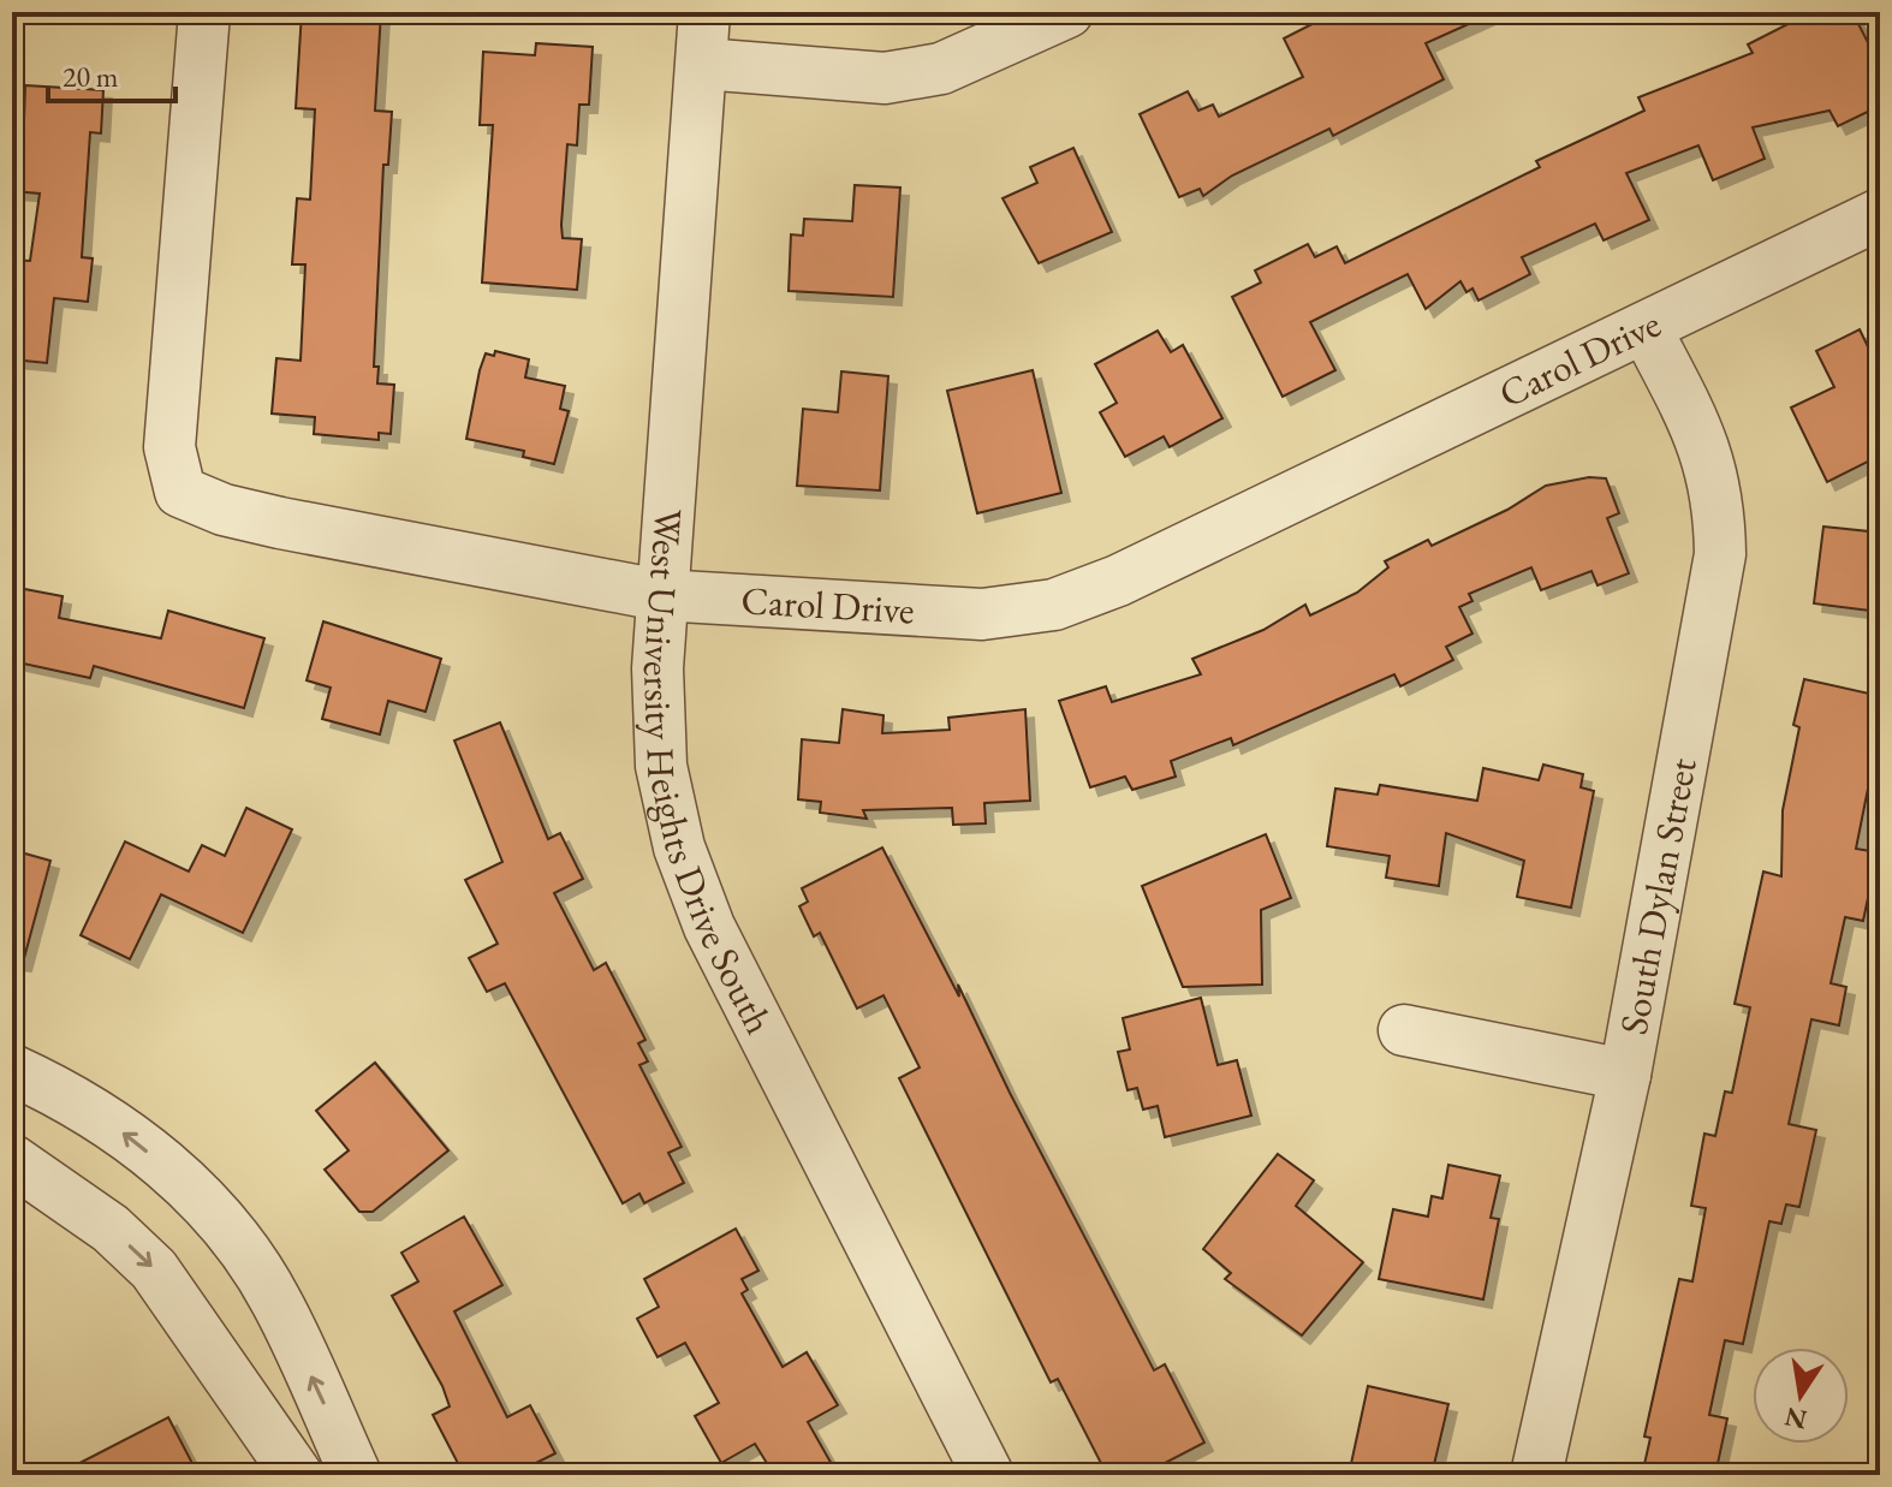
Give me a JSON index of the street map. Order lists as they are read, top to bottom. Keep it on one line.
{"streets":{"street":["Carol Drive","West University Heights Drive South","South Dylan Street"]},"crossings":[["Carol Drive","West University Heights Drive South"],["Carol Drive","South Dylan Street"]],"scale_bar":"20 m","north":"bottom"}
